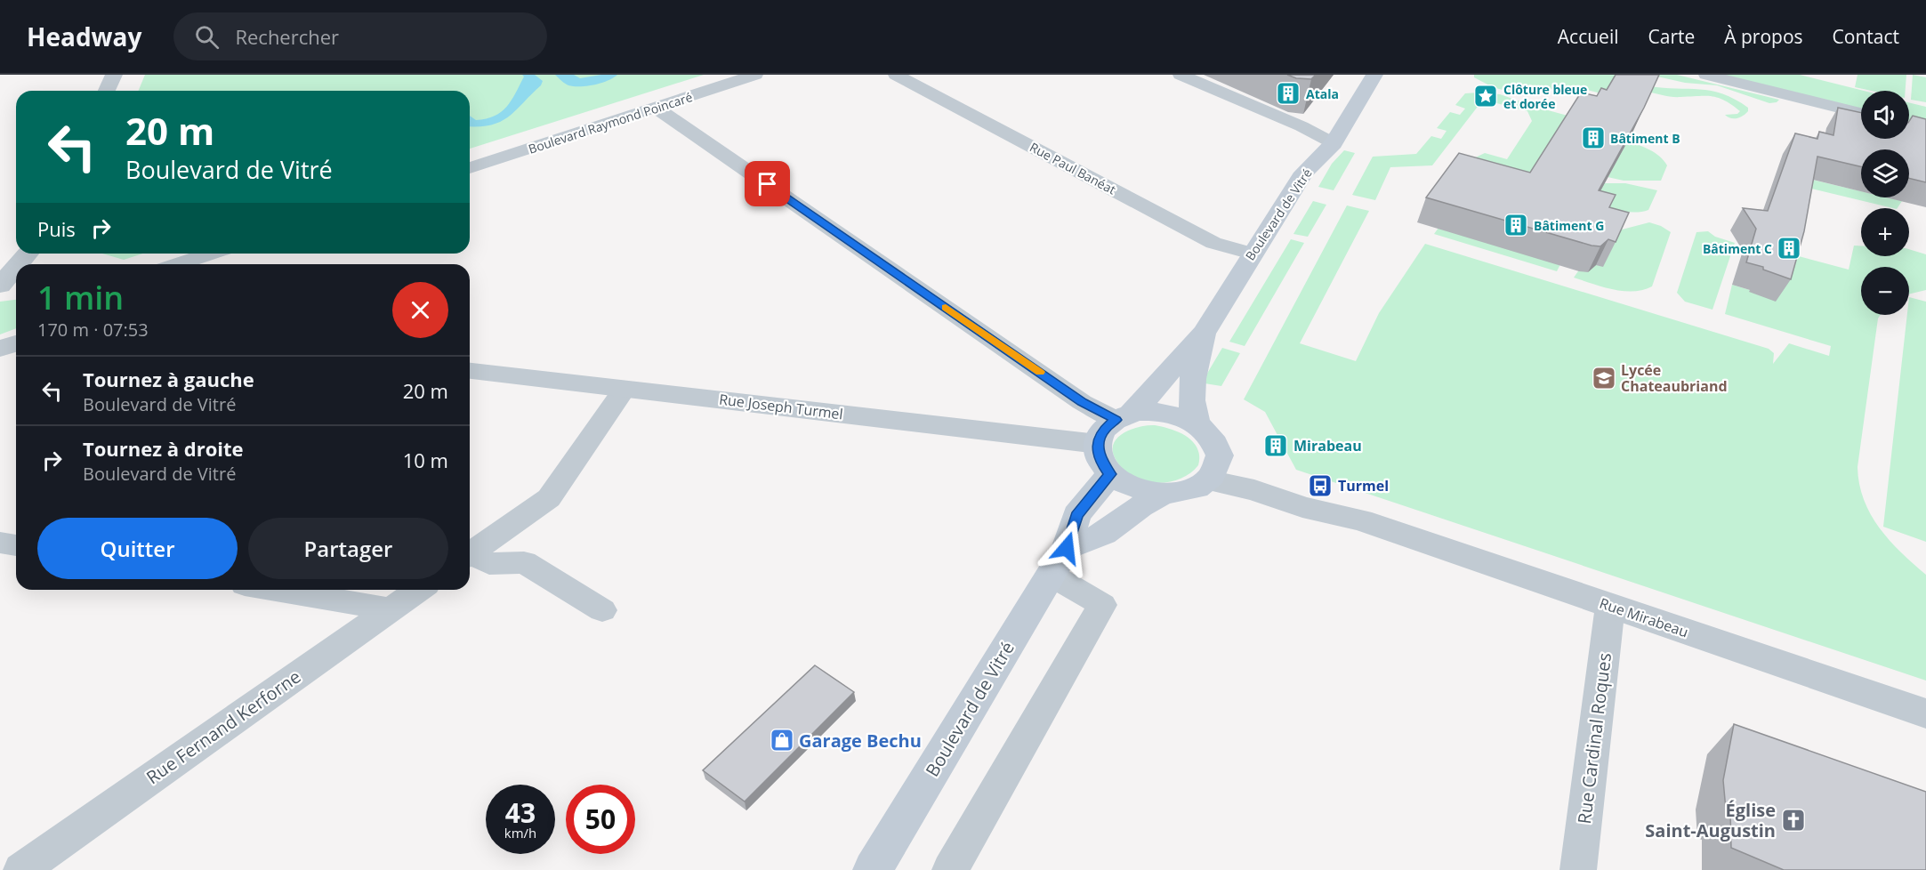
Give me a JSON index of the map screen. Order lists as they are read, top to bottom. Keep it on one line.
{"streets":{"main road":["Boulevard de Vitré"],"street":["Boulevard Raymond Poincaré","Rue Paul Banéat","Rue Joseph Turmel","Rue Mirabeau","Rue Fernand Kerforne","Rue Cardinal Roques"]},"crossings":[["Rue Paul Banéat","Boulevard de Vitré"],["Boulevard de Vitré","Rue Joseph Turmel"],["Boulevard de Vitré","Rue Mirabeau"],["Rue Joseph Turmel","Rue Mirabeau"],["Rue Mirabeau","Rue Cardinal Roques"]],"places":{"building":["Atala","Bâtiment B","Bâtiment G","Bâtiment C","Mirabeau"],"place":["Clôture bleue et dorée"],"school or university":["Lycée Chateaubriand"],"bus stop":["Turmel"],"shop":["Garage Bechu"],"church":["Église Saint-Augustin"]},"page":{"header":"Headway","search":"Rechercher","nav":["Accueil","Carte","À propos","Contact"],"map_buttons":["+","−"],"turn":["20 m","Boulevard de Vitré"],"then":"Puis","heading":["1 min","170 m · 07:53"],"list":[{"name":"Tournez à gauche","note":"Boulevard de Vitré","value":"20 m"},{"name":"Tournez à droite","note":"Boulevard de Vitré","value":"10 m"}],"buttons":["Quitter","Partager"],"speed":"43 km/h","limit":"50"}}
